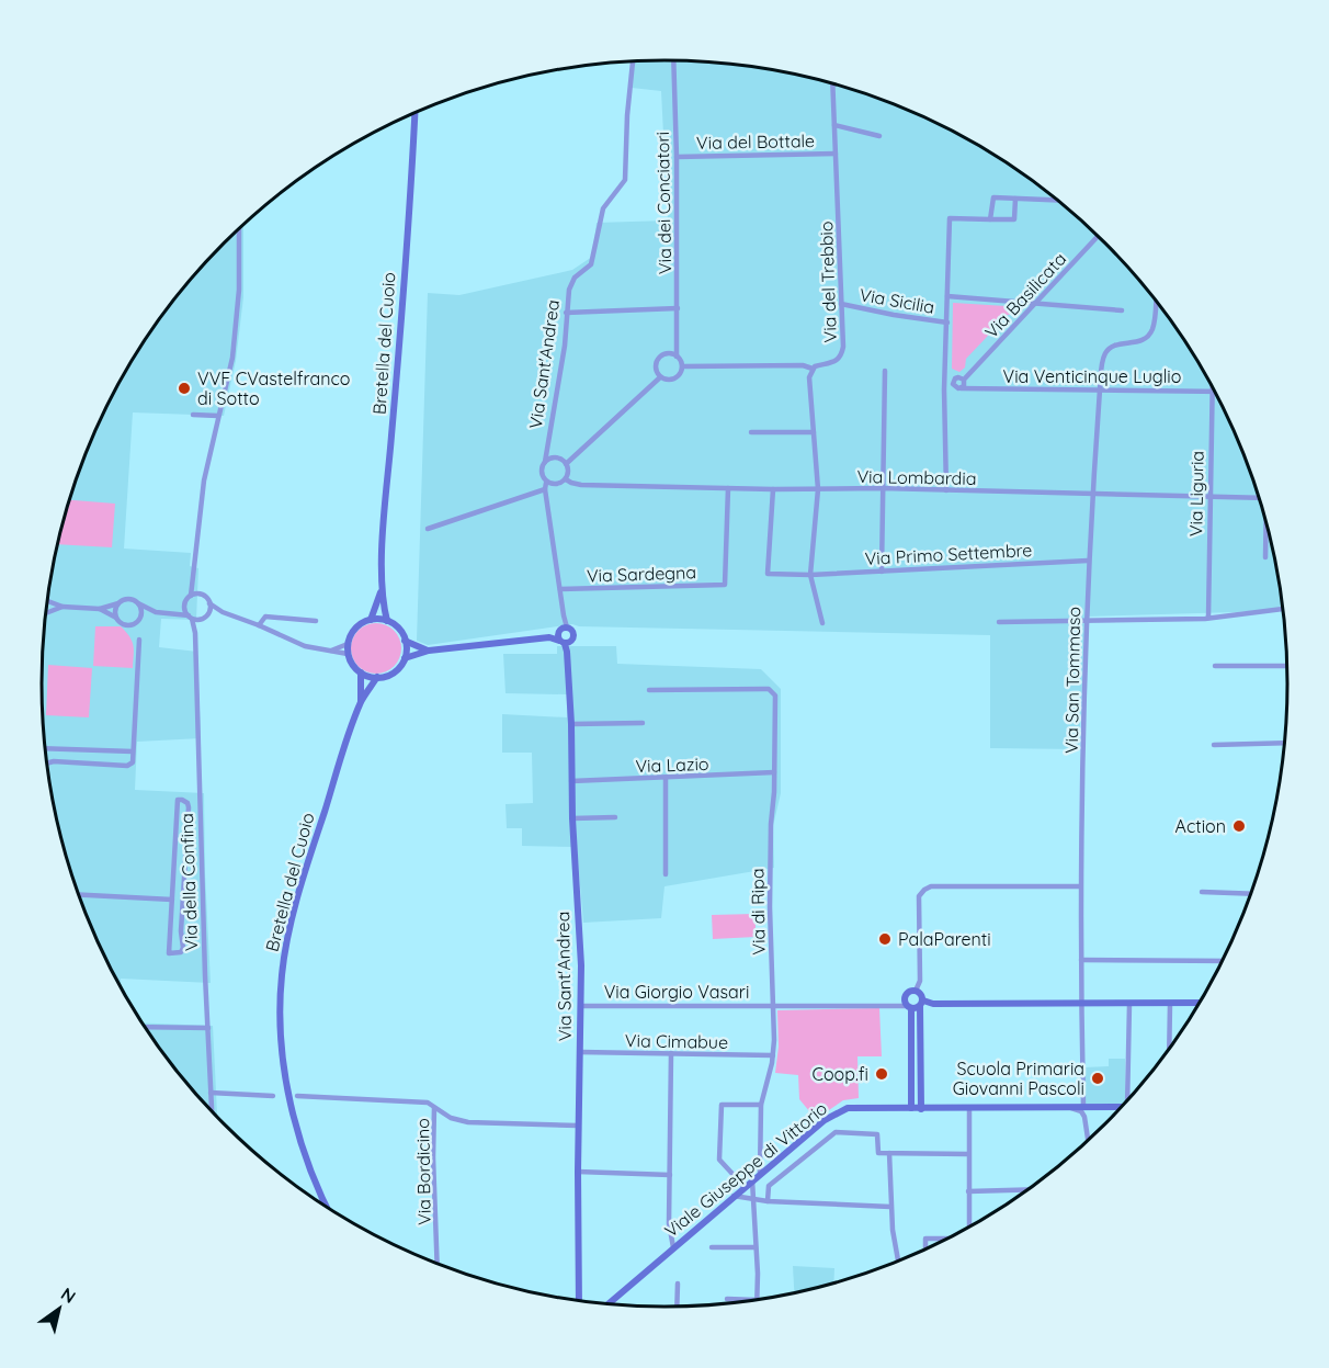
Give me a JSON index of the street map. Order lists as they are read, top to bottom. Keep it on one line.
{"streets":{"main road":["Bretella del Cuoio","Via Sant'Andrea","Viale Giuseppe di Vittorio"],"street":["Via del Bottale","Via dei Conciatori","Via del Trebbio","Via Basilicata","Via Sicilia","Via Venticinque Luglio","Via Lombardia","Via Liguria","Via Primo Settembre","Via Sardegna","Via San Tommaso","Via Lazio","Via della Confina","Via di Ripa","Via Giorgio Vasari","Via Cimabue","Via Bordicino"]},"crossings":[["Via del Bottale","Via dei Conciatori"],["Via del Bottale","Via del Trebbio"],["Via del Trebbio","Via Sicilia"],["Via del Trebbio","Via Lombardia"],["Via del Trebbio","Via Primo Settembre"],["Via Sant'Andrea","Via Lombardia"],["Via Sant'Andrea","Via Sardegna"],["Via Sant'Andrea","Via Lazio"],["Via Sant'Andrea","Via Giorgio Vasari"],["Via Sant'Andrea","Via Cimabue"],["Via Venticinque Luglio","Via Liguria"],["Via Venticinque Luglio","Via San Tommaso"],["Via Lombardia","Via Liguria"],["Via Lombardia","Via Primo Settembre"],["Via Lombardia","Via Sardegna"],["Via Lombardia","Via San Tommaso"],["Via Primo Settembre","Via San Tommaso"],["Via San Tommaso","Viale Giuseppe di Vittorio"],["Via Lazio","Via di Ripa"],["Via di Ripa","Via Giorgio Vasari"],["Via di Ripa","Via Cimabue"],["Via di Ripa","Viale Giuseppe di Vittorio"]],"places":["VVF CVastelfranco di Sotto","Action","PalaParenti","Coop.fi","Scuola Primaria Giovanni Pascoli"],"north":"top right"}
